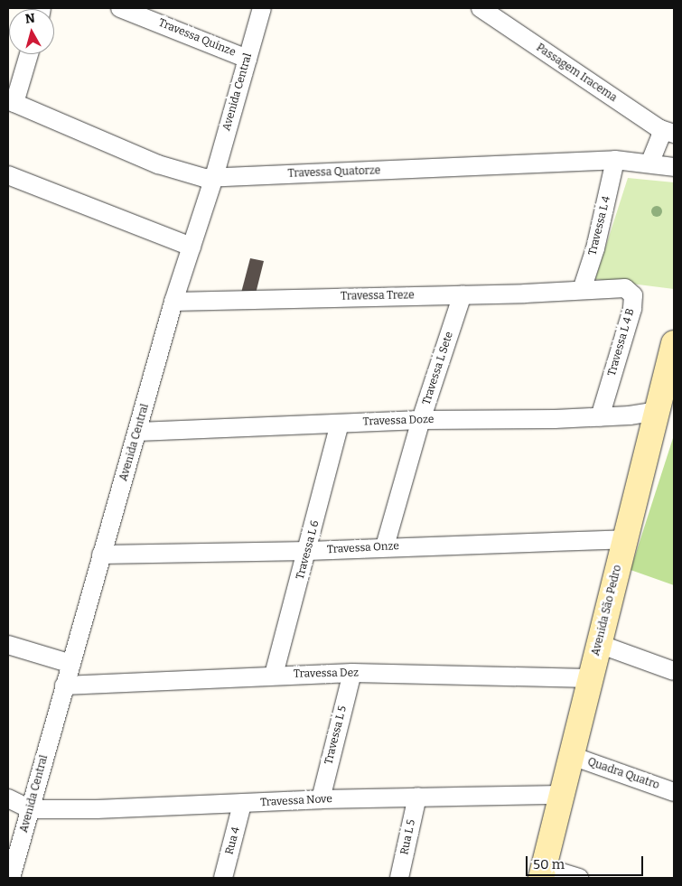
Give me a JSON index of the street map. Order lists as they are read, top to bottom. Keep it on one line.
{"streets":{"main road":["Avenida São Pedro"],"street":["Travessa Quinze","Passagem Iracema","Avenida Central","Travessa Quatorze","Travessa L 4","Travessa Treze","Travessa L 4 B","Travessa L Sete","Travessa Doze","Travessa Onze","Travessa L 6","Travessa Dez","Travessa L 5","Quadra Quatro","Travessa Nove","Rua L 5","Rua 4"]},"crossings":[["Travessa Quinze","Avenida Central"],["Avenida Central","Travessa Quatorze"],["Avenida Central","Travessa Treze"],["Avenida Central","Travessa Doze"],["Avenida Central","Travessa Onze"],["Avenida Central","Travessa Dez"],["Avenida Central","Travessa Nove"],["Travessa Quatorze","Travessa L 4"],["Travessa L 4","Travessa Treze"],["Travessa L 4","Travessa L 4 B"],["Travessa Treze","Travessa L 4 B"],["Travessa Treze","Travessa L Sete"],["Travessa L 4 B","Travessa Doze"],["Travessa L Sete","Travessa Doze"],["Travessa L Sete","Travessa Onze"],["Travessa Doze","Travessa L 6"],["Travessa Doze","Avenida São Pedro"],["Travessa Onze","Travessa L 6"],["Travessa Onze","Avenida São Pedro"],["Travessa L 6","Travessa Dez"],["Avenida São Pedro","Travessa Dez"],["Avenida São Pedro","Quadra Quatro"],["Avenida São Pedro","Travessa Nove"],["Travessa Dez","Travessa L 5"],["Travessa L 5","Travessa Nove"],["Travessa Nove","Rua L 5"],["Travessa Nove","Rua 4"]],"scale_bar":"50 m","north":"top"}
